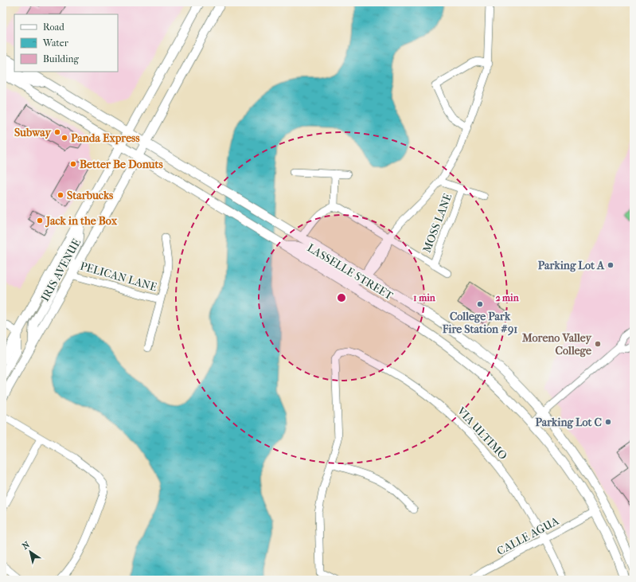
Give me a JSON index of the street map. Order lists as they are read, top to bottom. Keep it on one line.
{"streets":{"main road":["IRIS AVENUE","LASSELLE STREET"],"street":["MOSS LANE","PELICAN LANE","VIA ULTIMO","CALLE AGUA"]},"crossings":[["IRIS AVENUE","LASSELLE STREET"],["IRIS AVENUE","PELICAN LANE"],["LASSELLE STREET","CALLE AGUA"],["VIA ULTIMO","CALLE AGUA"]],"places":["Subway","Panda Express","Better Be Donuts","Starbucks","Jack in the Box","Parking Lot A","College Park Fire Station #91","Moreno Valley College","Parking Lot C"],"legend":["Road","Water","Building"],"north":"top left","rings":["1 min","2 min"]}
